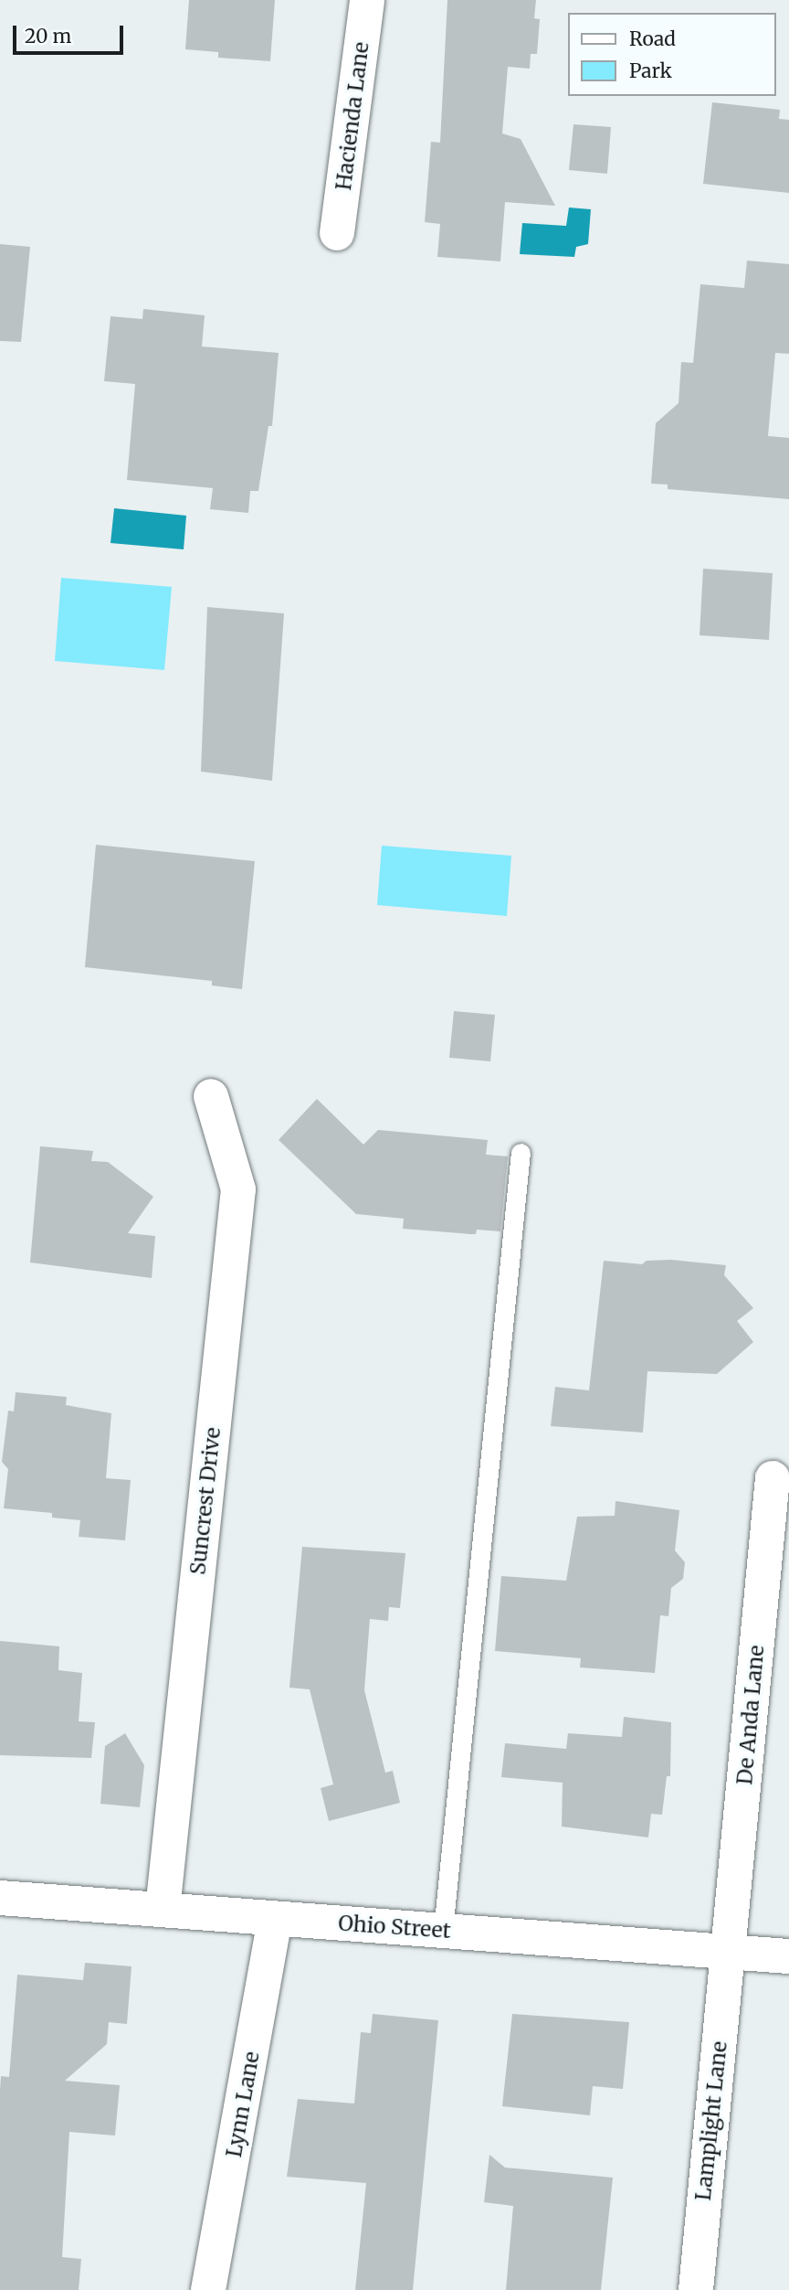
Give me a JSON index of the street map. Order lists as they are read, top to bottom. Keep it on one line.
{"streets":{"street":["Hacienda Lane","Suncrest Drive","De Anda Lane","Ohio Street","Lynn Lane","Lamplight Lane"]},"crossings":[["Suncrest Drive","Ohio Street"],["De Anda Lane","Ohio Street"],["De Anda Lane","Lamplight Lane"],["Ohio Street","Lynn Lane"],["Ohio Street","Lamplight Lane"]],"legend":["Road","Park"],"scale_bar":"20 m"}
